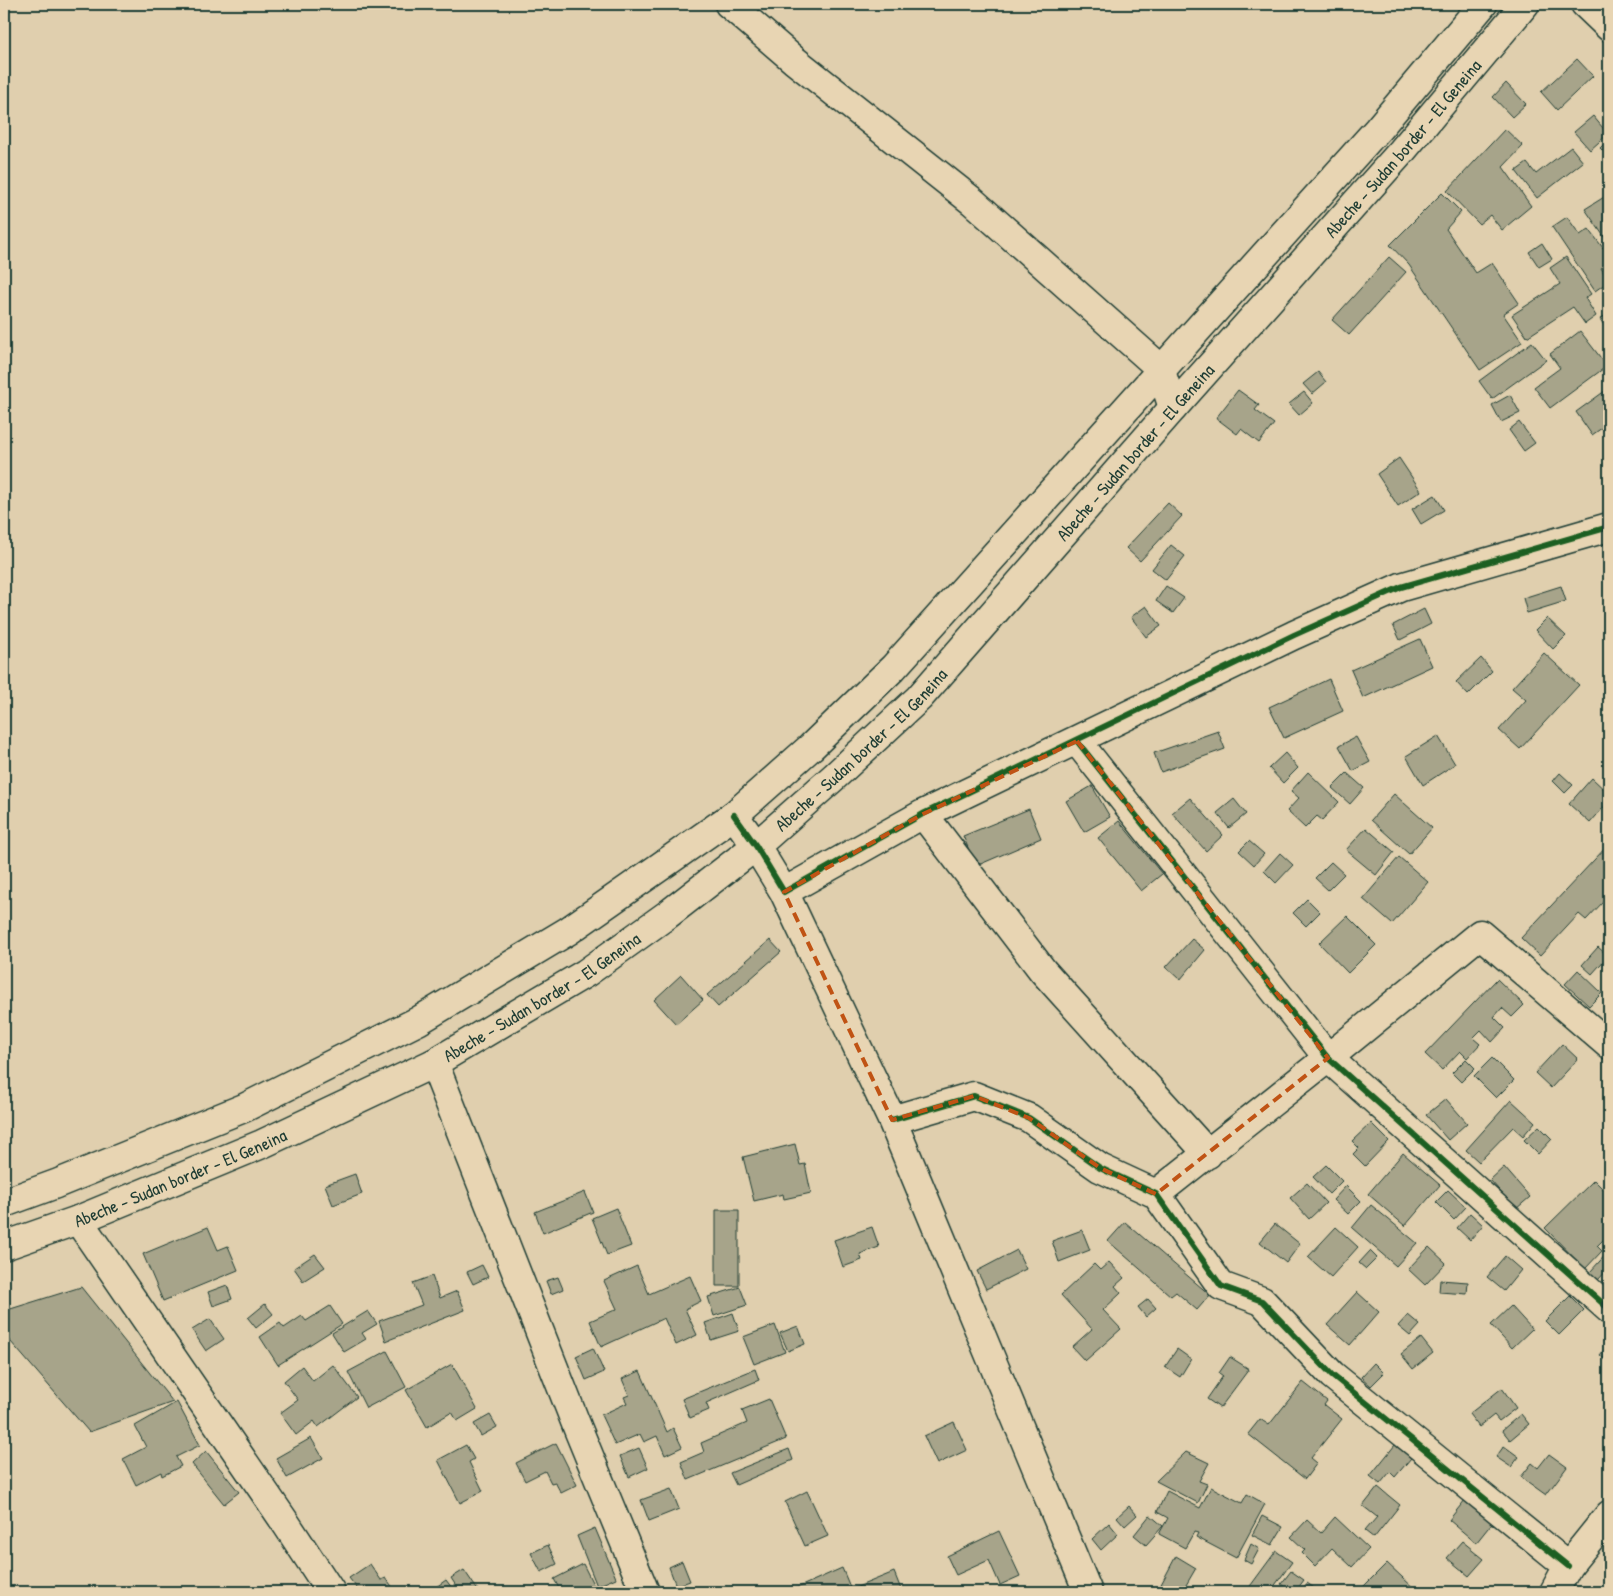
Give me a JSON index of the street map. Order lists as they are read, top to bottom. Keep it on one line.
{"streets":{"main road":["Abeche - Sudan border - El Geneina"]}}
